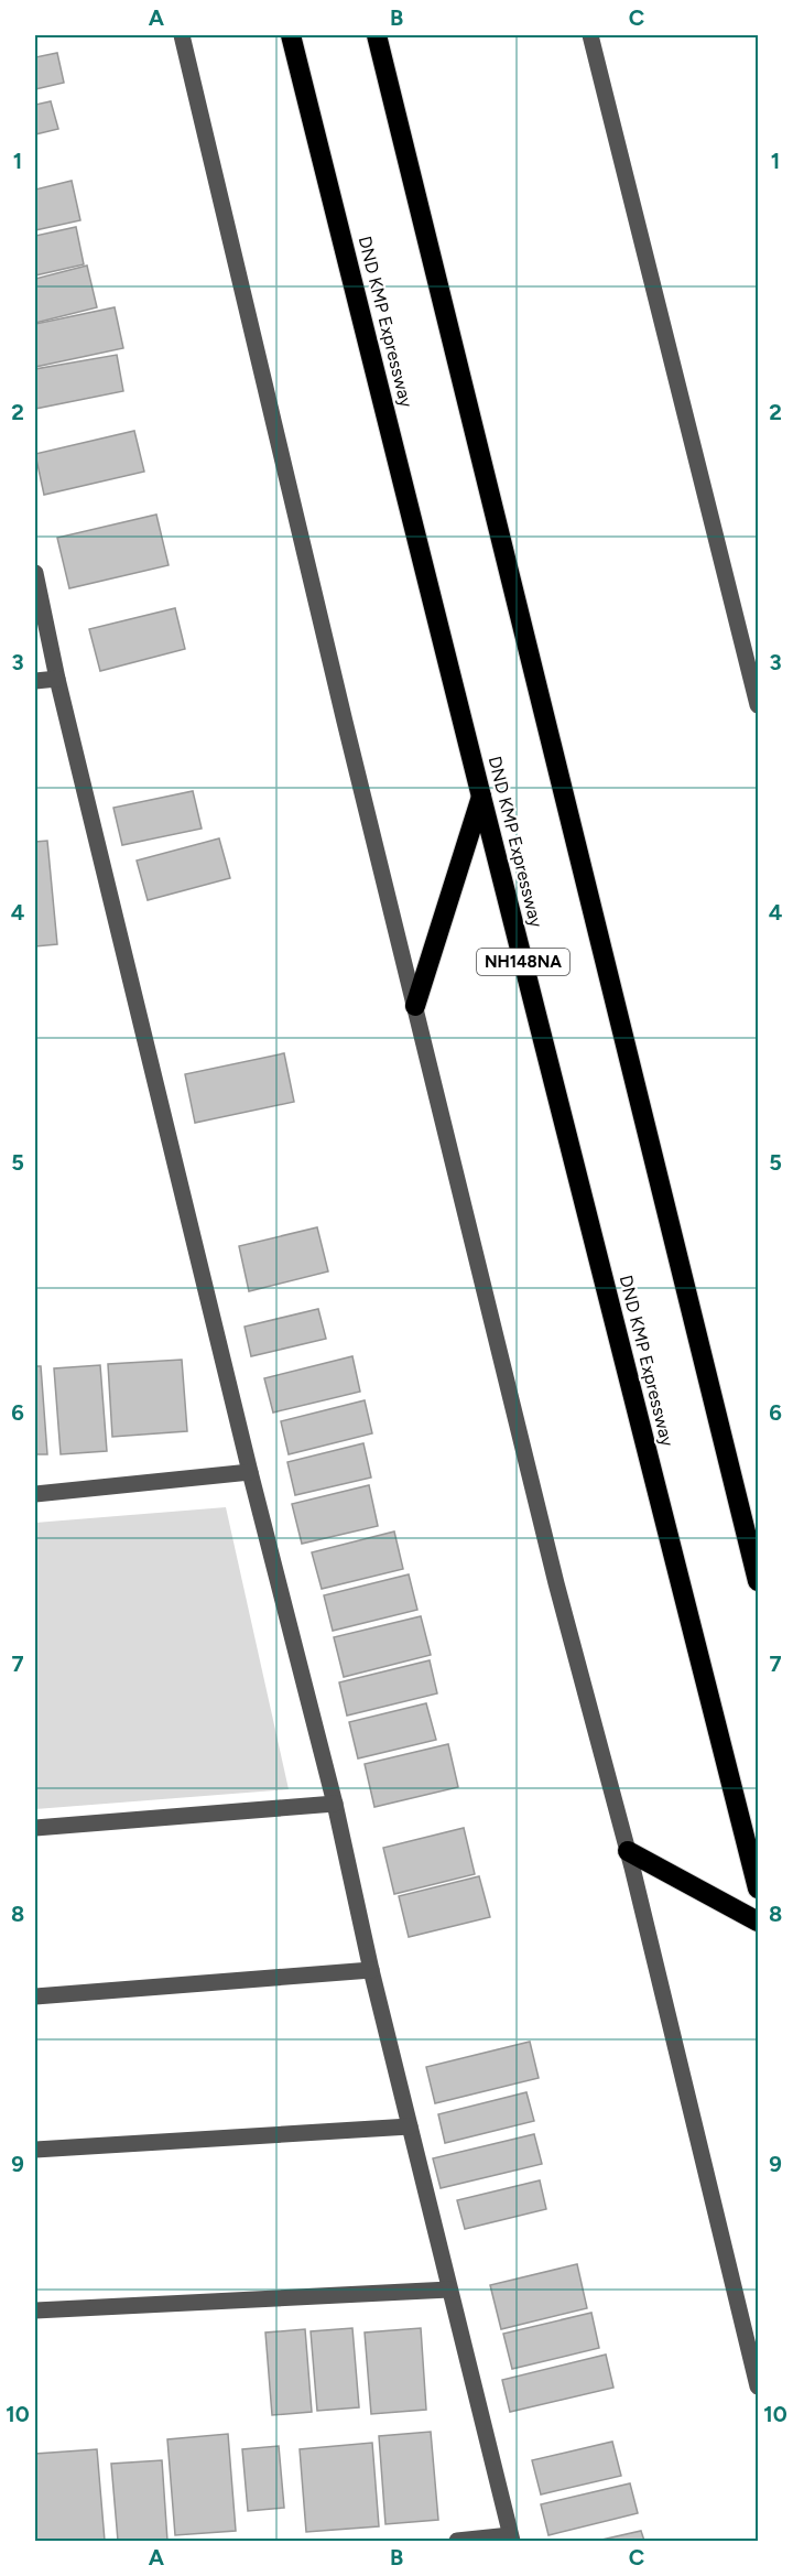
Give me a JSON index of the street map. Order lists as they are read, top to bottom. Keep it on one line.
{"streets":{"highway":["DND KMP Expressway","NH148NA"]},"grid":{"columns":["A","B","C"],"rows":["1","2","3","4","5","6","7","8","9","10"]}}
